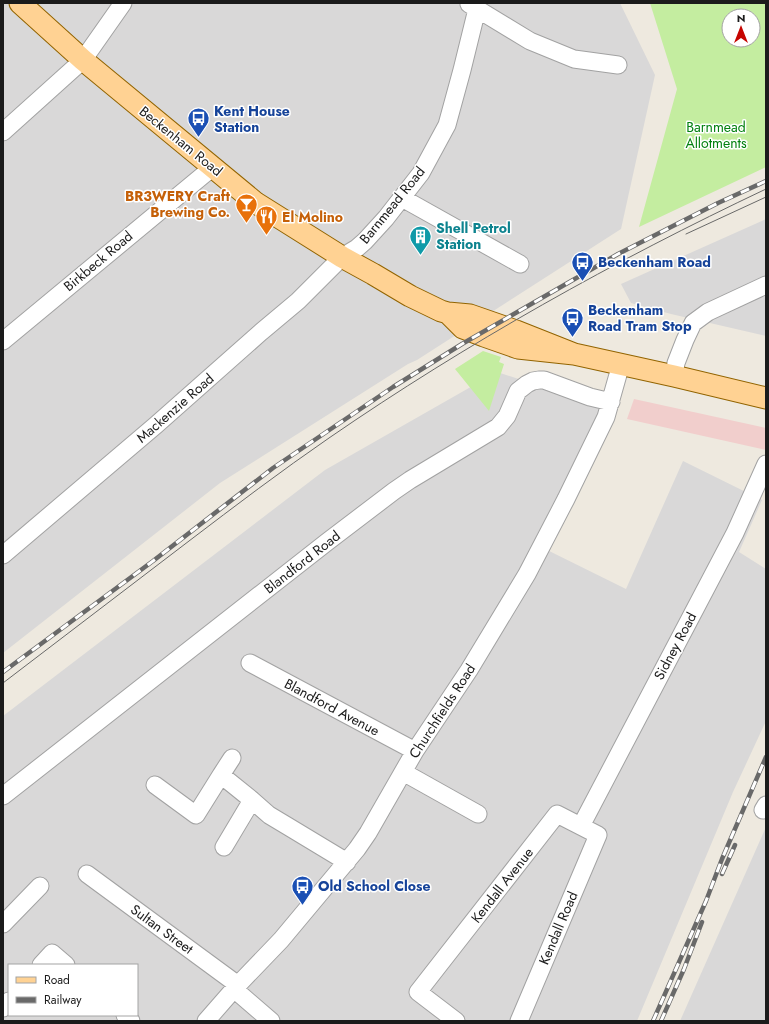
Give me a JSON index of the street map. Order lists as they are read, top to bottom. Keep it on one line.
{"streets":{"main road":["Beckenham Road"],"street":["Barnmead Road","Birkbeck Road","Mackenzie Road","Blandford Road","Sidney Road","Blandford Avenue","Churchfields Road","Kendall Avenue","Kendall Road","Sultan Street"]},"crossings":[["Beckenham Road","Barnmead Road"],["Beckenham Road","Birkbeck Road"],["Beckenham Road","Mackenzie Road"],["Beckenham Road","Churchfields Road"],["Barnmead Road","Mackenzie Road"],["Blandford Road","Churchfields Road"],["Sidney Road","Kendall Avenue"],["Blandford Avenue","Churchfields Road"],["Churchfields Road","Sultan Street"],["Kendall Avenue","Kendall Road"]],"parks":["Barnmead Allotments"],"places":{"bus stop":["Kent House Station","Beckenham Road","Beckenham Road Tram Stop","Old School Close"],"bar":["BR3WERY Craft Brewing Co."],"restaurant":["El Molino"],"building":["Shell Petrol Station"]},"legend":["Road","Railway"],"north":"top"}
